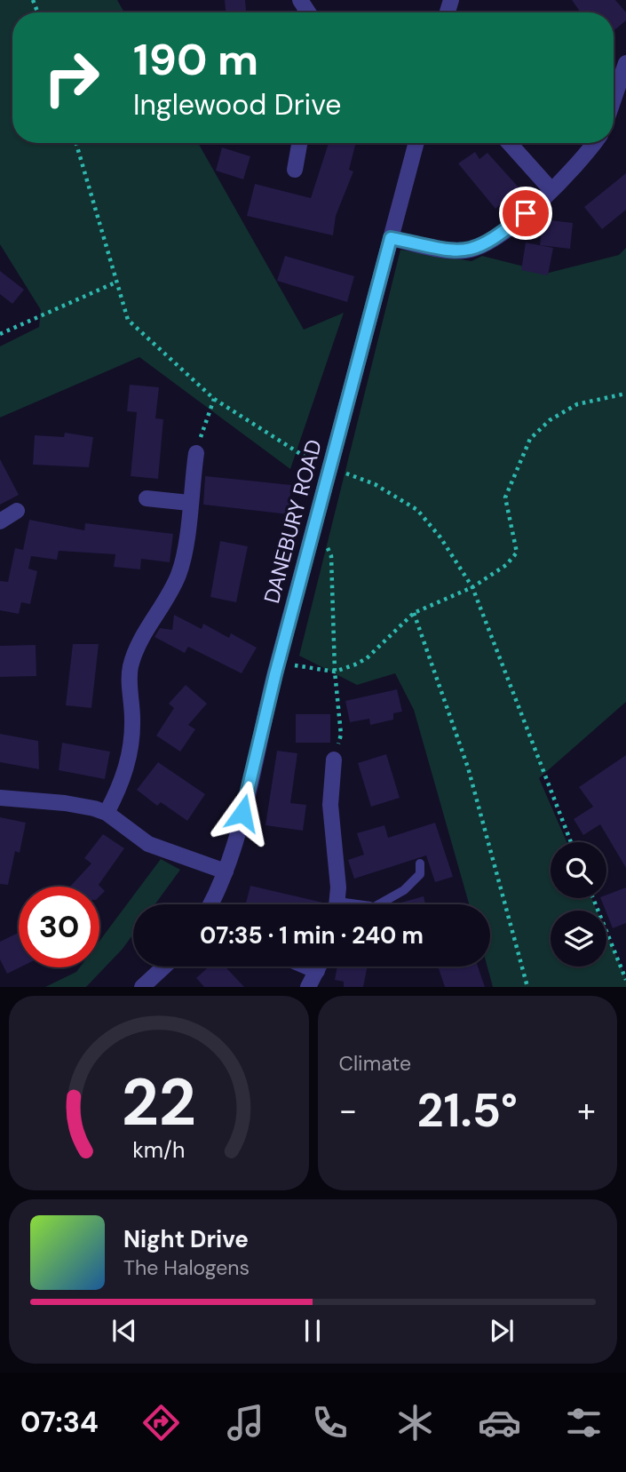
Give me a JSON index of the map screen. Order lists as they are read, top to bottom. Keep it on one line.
{"streets":{"street":["DANEBURY ROAD"]},"page":{"turn":["190 m","Inglewood Drive"],"limit":"30","trip":"07:35 · 1 min · 240 m","tile":"Climate","heat":["−","21.5°","+"],"song":["Night Drive","The Halogens"],"tabs":"07:34","gauge":["22","km/h"]}}
